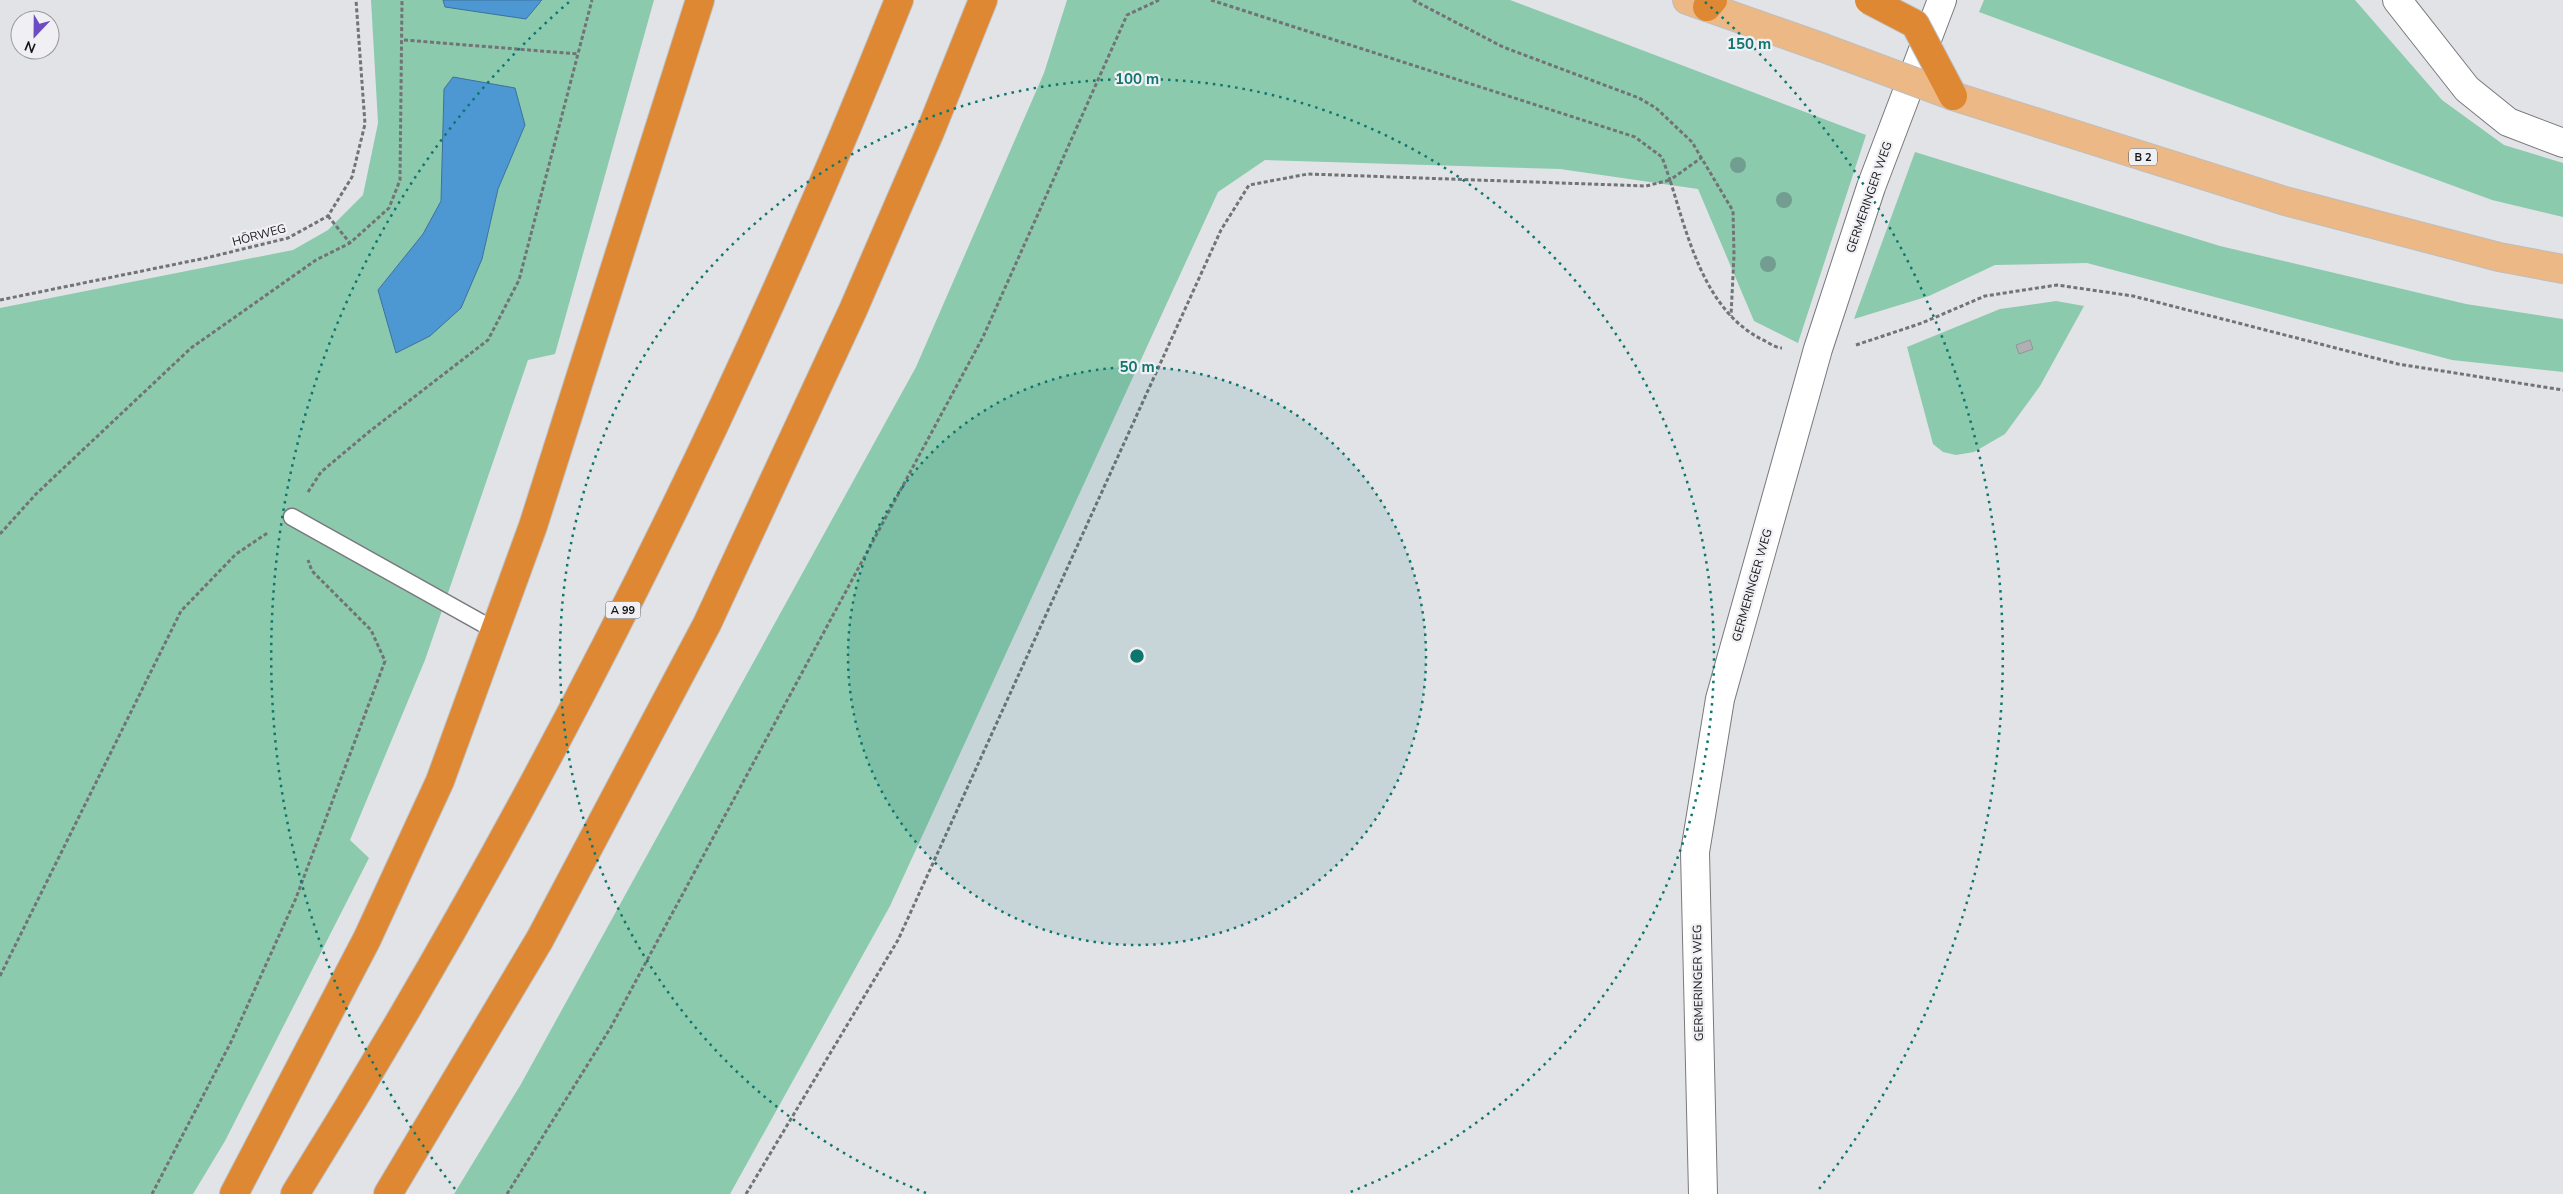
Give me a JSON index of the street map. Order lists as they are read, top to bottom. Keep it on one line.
{"streets":{"highway":["A 99"],"main road":["B 2"],"street":["GERMERINGER WEG"],"path":["HÖRWEG"]},"north":"bottom","rings":["150 m","100 m","50 m"]}
